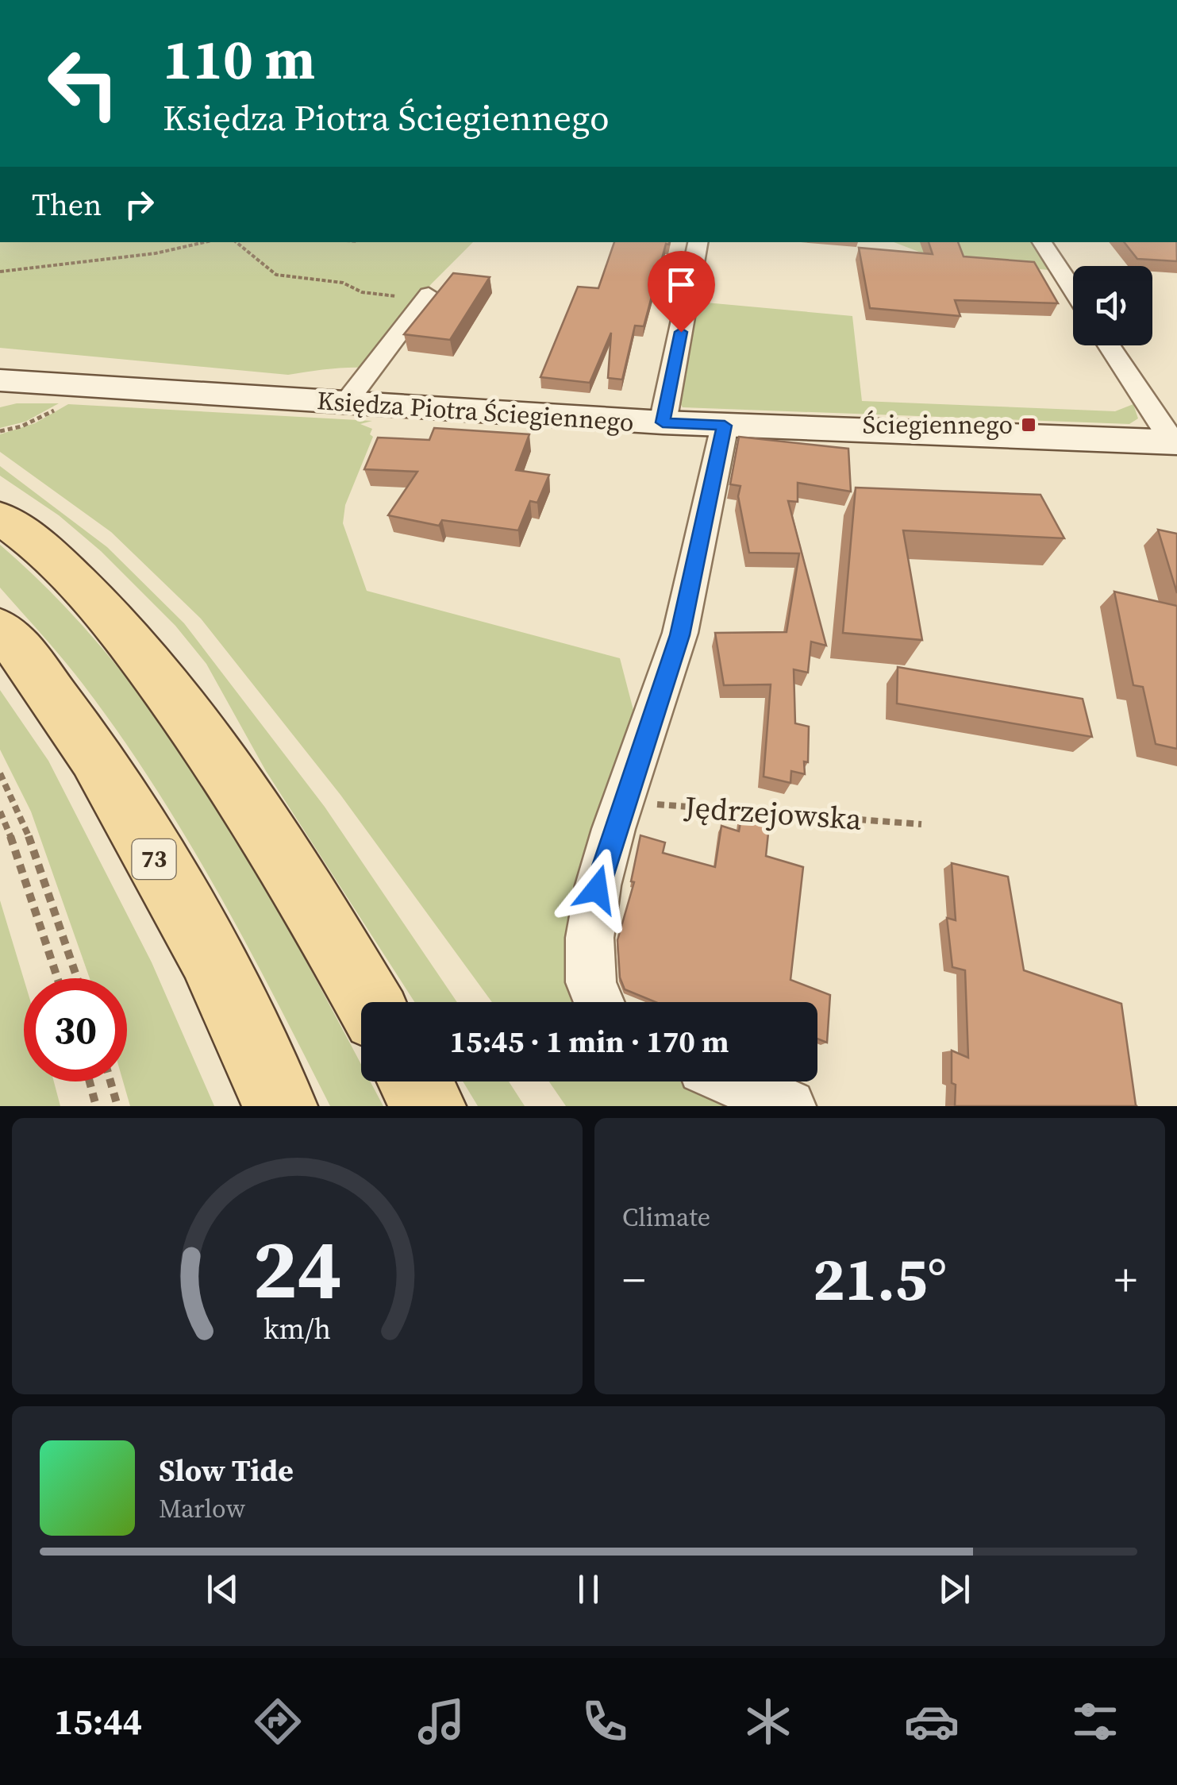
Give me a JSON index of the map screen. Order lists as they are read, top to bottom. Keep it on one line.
{"streets":{"main road":["73"],"street":["Księdza Piotra Ściegiennego"],"path":["Jędrzejowska"]},"places":{"transit":["Ściegiennego"]},"page":{"turn":["110 m","Księdza Piotra Ściegiennego"],"then":"Then","limit":"30","trip":"15:45 · 1 min · 170 m","tile":"Climate","heat":["−","21.5°","+"],"song":["Slow Tide","Marlow"],"tabs":"15:44","gauge":["24","km/h"]}}
